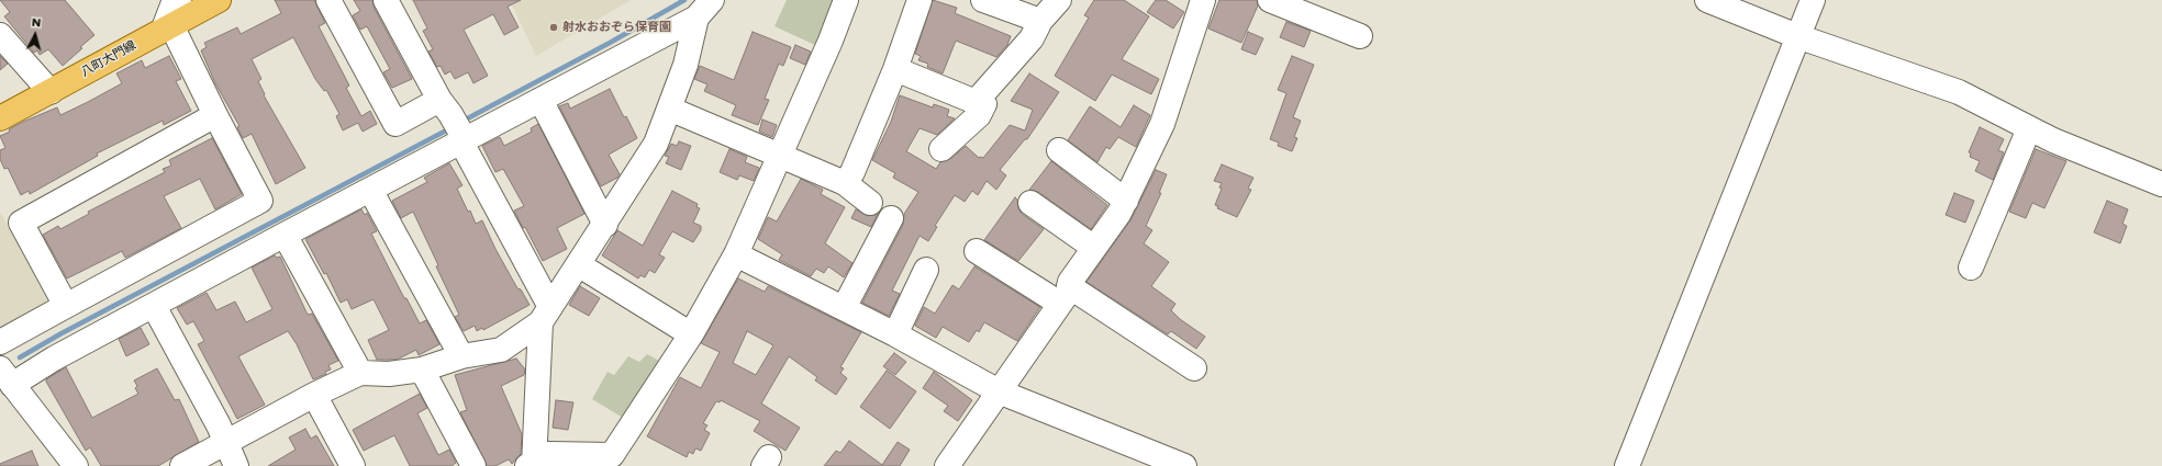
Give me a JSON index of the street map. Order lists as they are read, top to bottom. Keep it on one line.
{"streets":{"main road":["八町大門線"]},"places":["射水おおぞら保育園"],"north":"top"}
